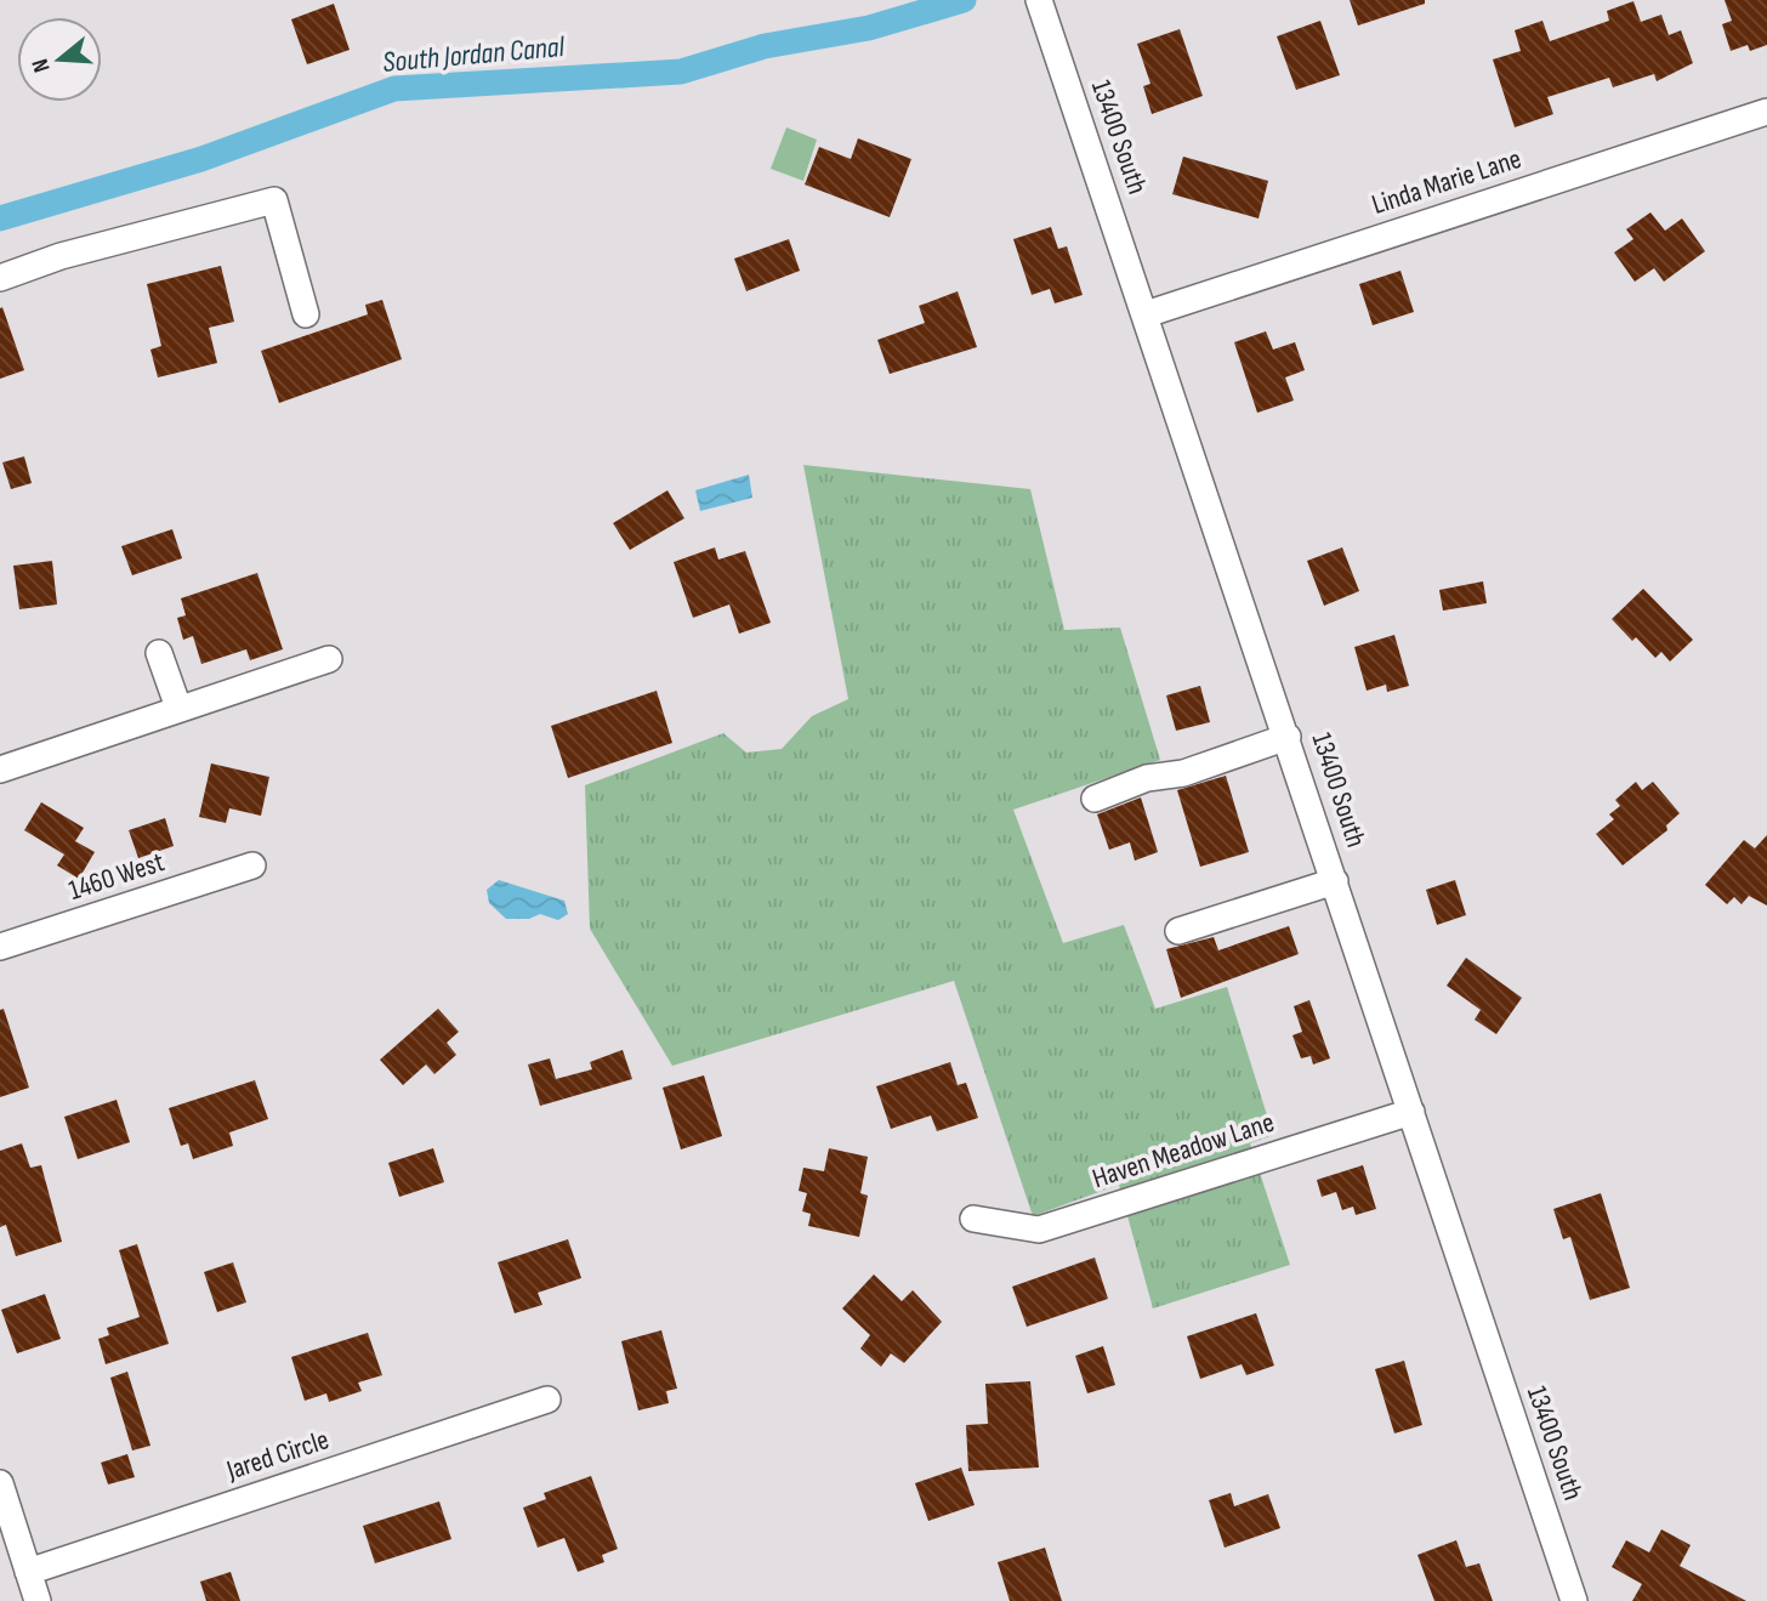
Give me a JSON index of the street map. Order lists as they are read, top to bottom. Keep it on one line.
{"streets":{"street":["13400 South","Linda Marie Lane","1460 West","Haven Meadow Lane","Jared Circle"]},"crossings":[["13400 South","Linda Marie Lane"],["13400 South","Haven Meadow Lane"]],"water":["South Jordan Canal"],"north":"left"}
